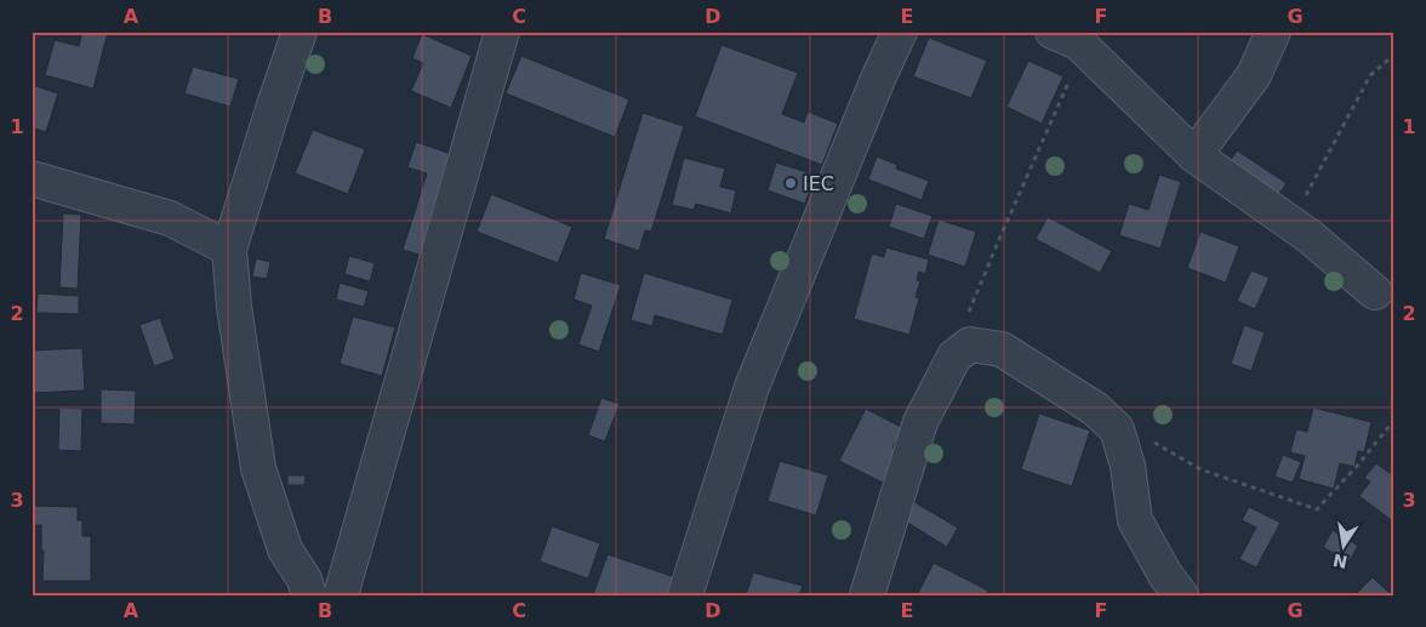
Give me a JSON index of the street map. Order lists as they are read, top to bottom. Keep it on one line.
{"places":["IEC"],"north":"bottom","grid":{"columns":["A","B","C","D","E","F","G"],"rows":["1","2","3"]}}
